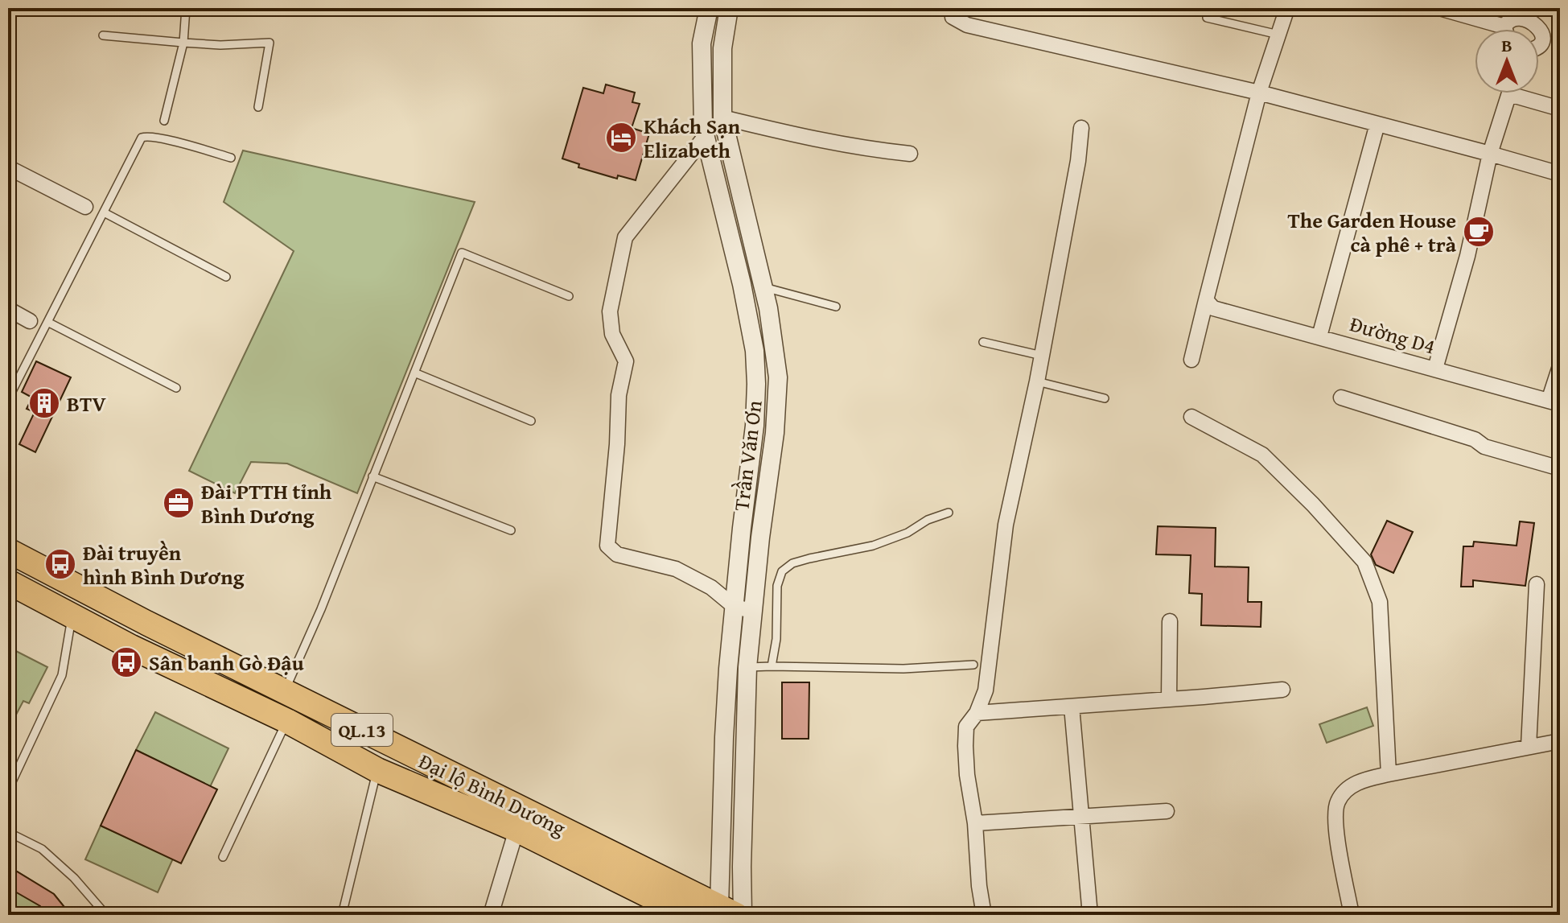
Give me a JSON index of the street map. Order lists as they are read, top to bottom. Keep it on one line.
{"streets":{"highway":["QL.13","Đại lộ Bình Dương"],"street":["Đường D4","Trần Văn Ơn"]},"crossings":[["Trần Văn Ơn","Đại lộ Bình Dương"]],"places":{"hotel":["Khách Sạn Elizabeth"],"cafe":["The Garden House cà phê + trà"],"building":["BTV"],"office":["Đài PTTH tỉnh Bình Dương"],"bus stop":["Đài truyền hình Bình Dương","Sân banh Gò Đậu"]},"north":"top"}
